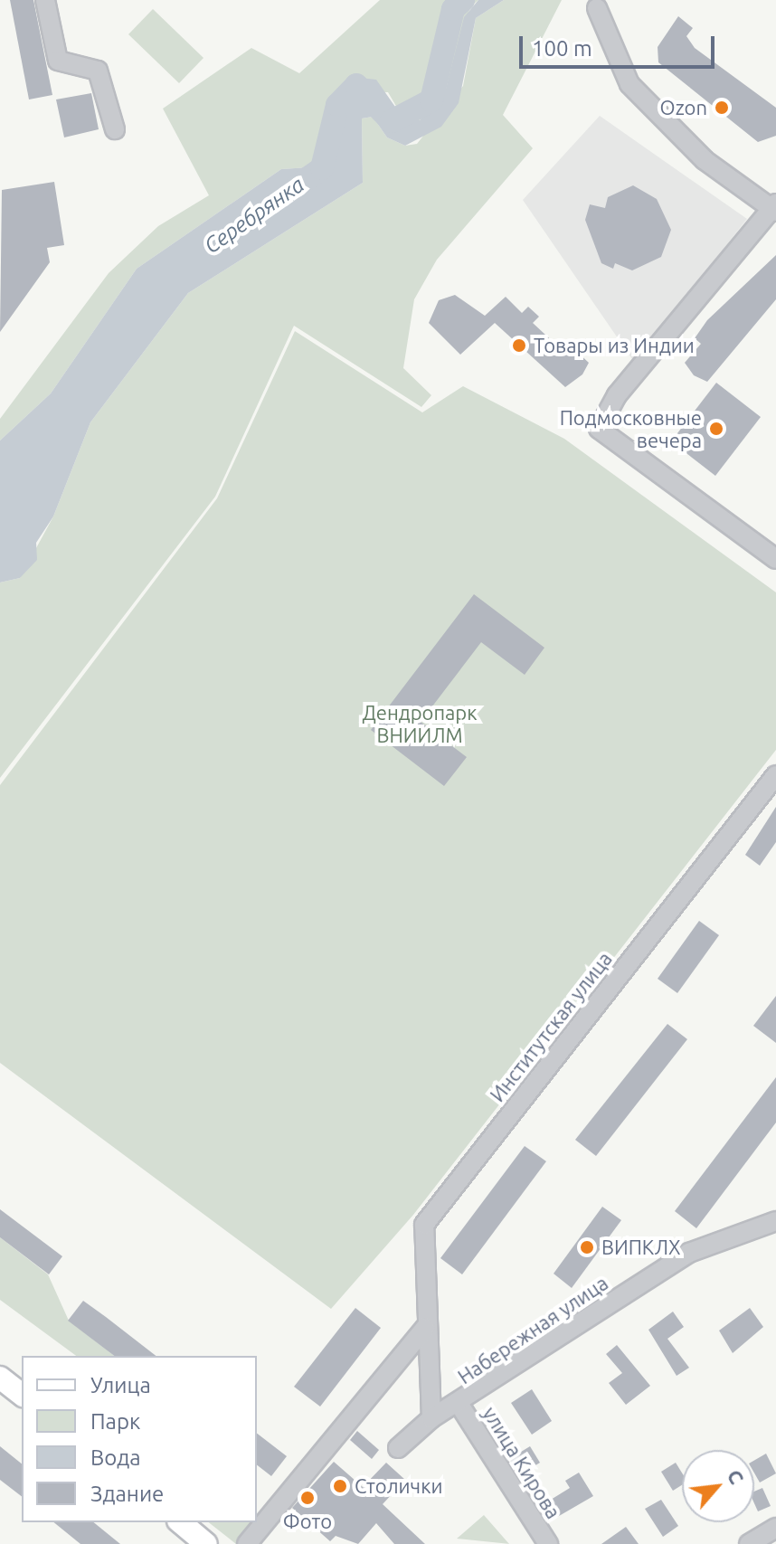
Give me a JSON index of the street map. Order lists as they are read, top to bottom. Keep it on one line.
{"streets":{"street":["Институтская улица","Набережная улица","улица Кирова"]},"crossings":[["Институтская улица","Набережная улица"],["Набережная улица","улица Кирова"]],"water":["Серебрянка"],"parks":["Дендропарк ВНИИЛМ"],"places":["Ozon","Товары из Индии","Подмосковные вечера","ВИПКЛХ","Столички","Фото"],"legend":["Улица","Парк","Вода","Здание"],"scale_bar":"100 m","north":"top right"}
